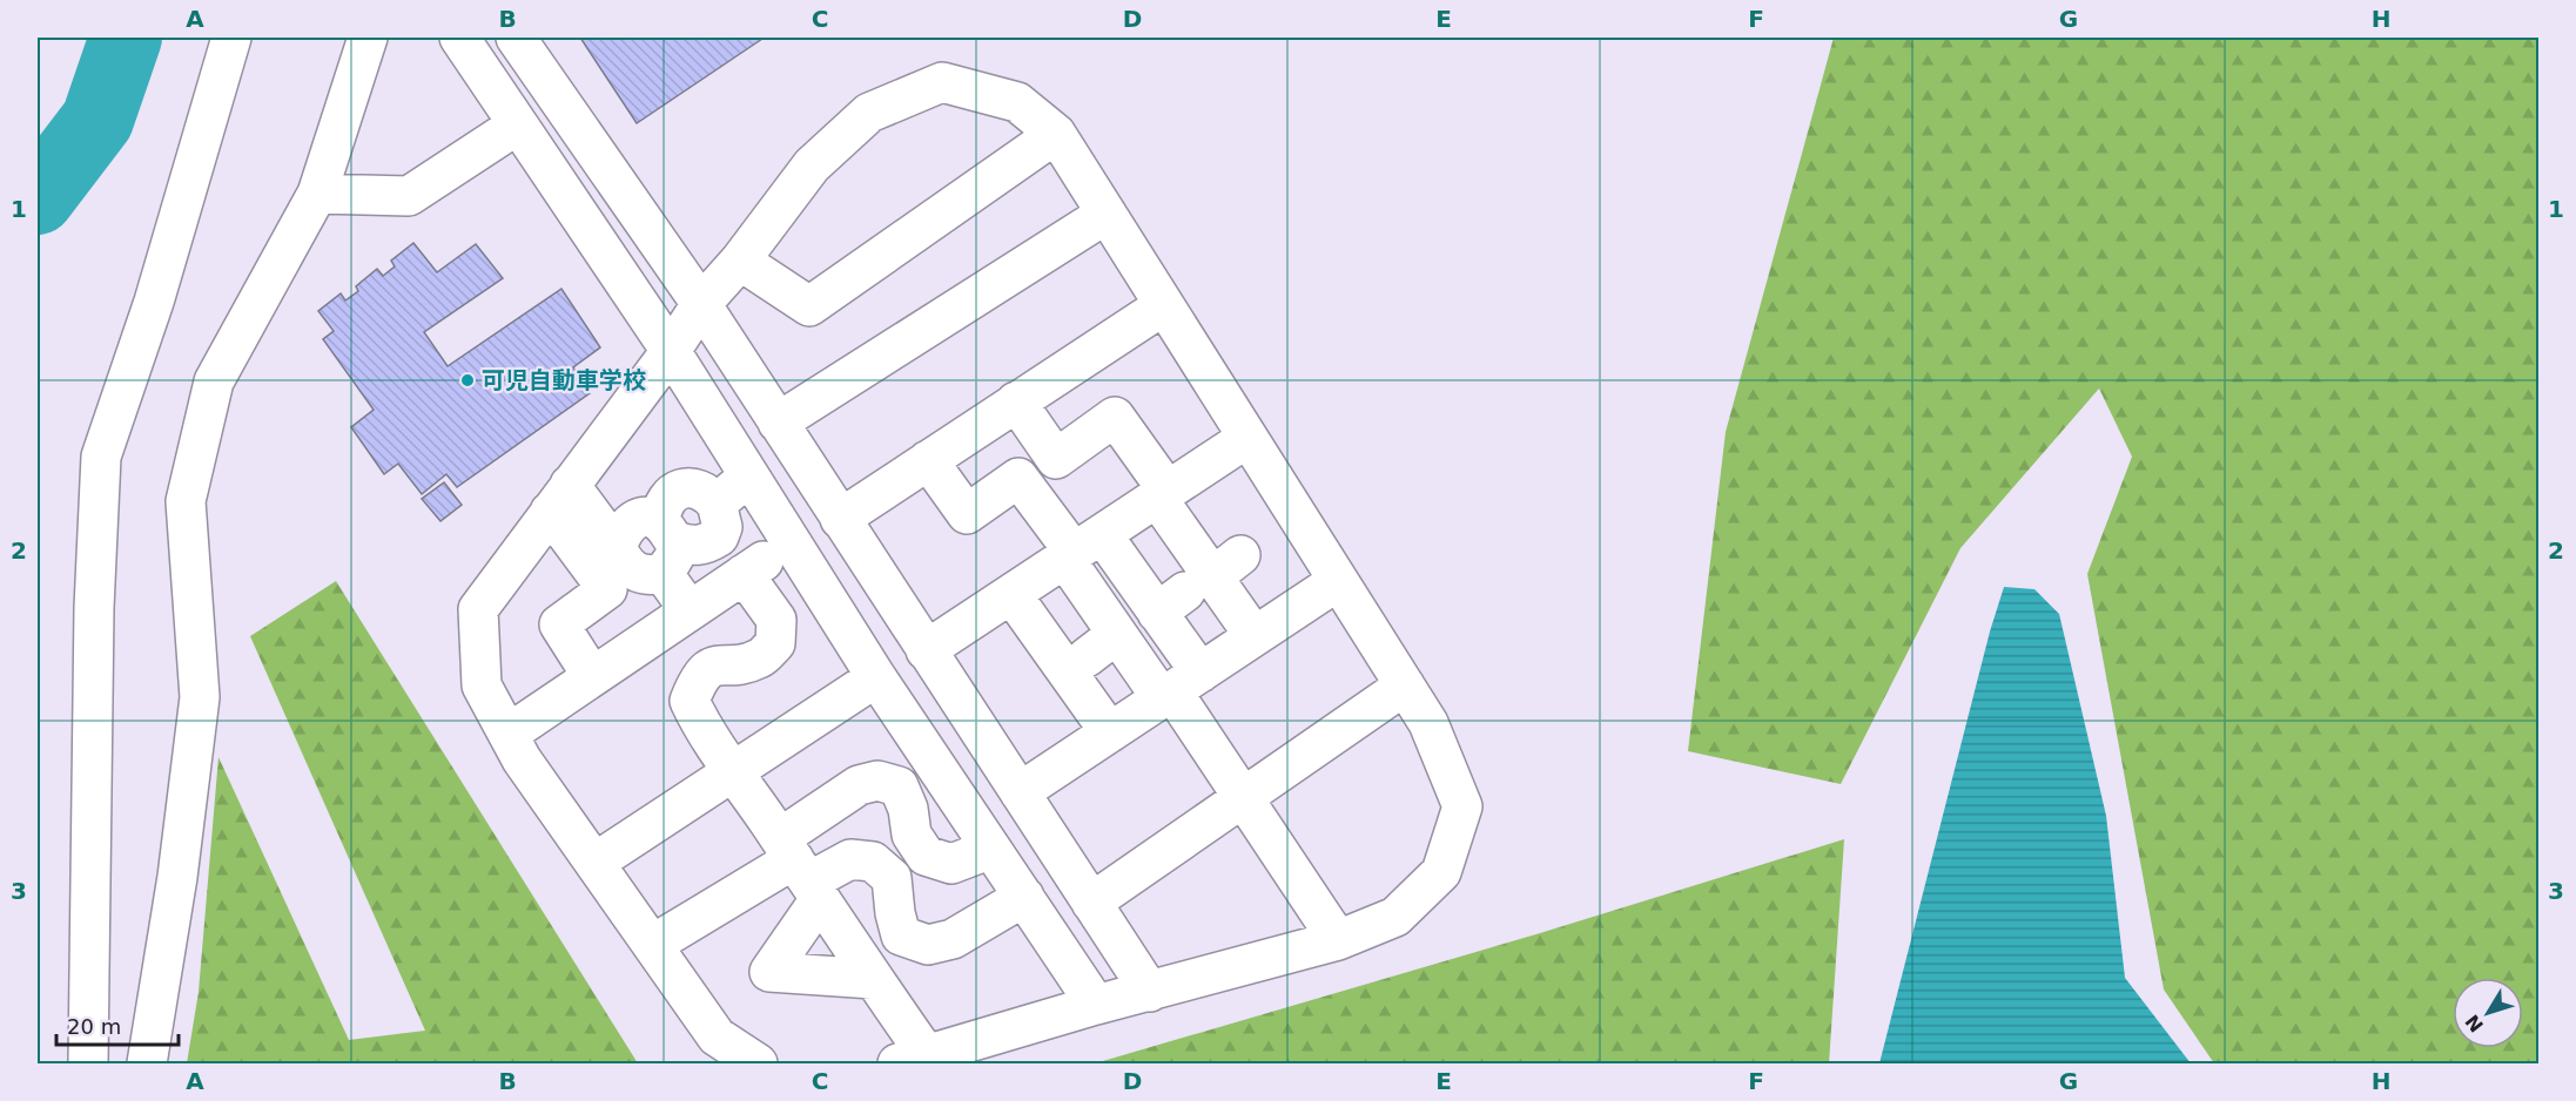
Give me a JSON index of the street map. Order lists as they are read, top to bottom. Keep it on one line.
{"places":["可児自動車学校"],"scale_bar":"20 m","north":"bottom left","grid":{"columns":["A","B","C","D","E","F","G","H"],"rows":["1","2","3"]}}
